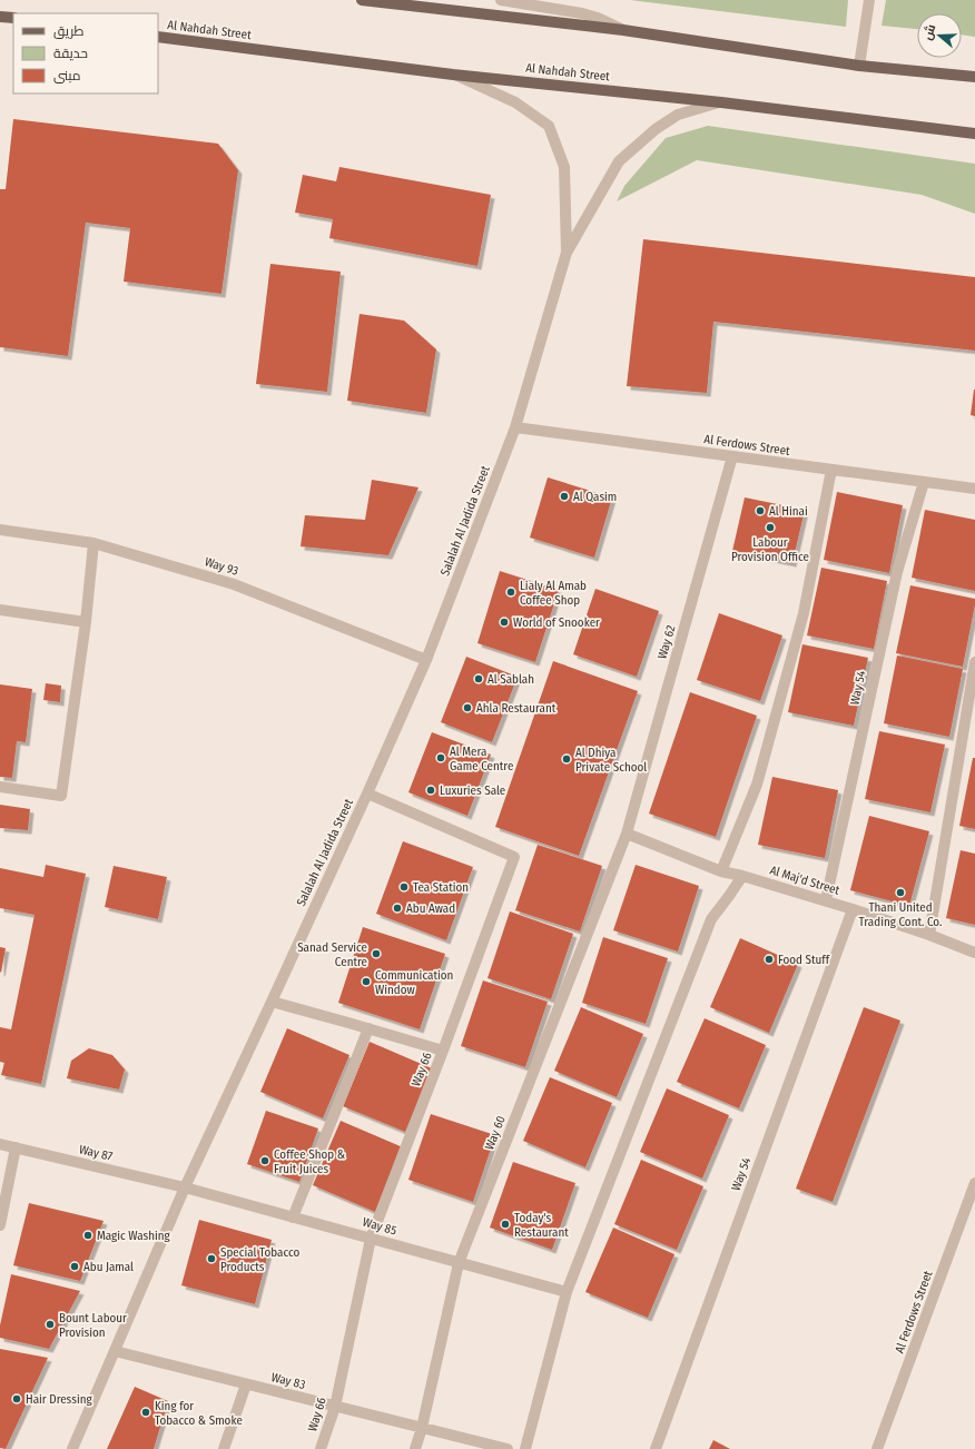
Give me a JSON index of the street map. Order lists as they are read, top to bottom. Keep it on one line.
{"streets":{"main road":["Al Nahdah Street"],"street":["Al Ferdows Street","Salalah Al Jadida Street","Way 93","Way 62","Way 54","Al Maj'd Street","Way 66","Way 60","Way 87","Way 85","Way 83"]},"crossings":[["Al Nahdah Street","Salalah Al Jadida Street"],["Al Ferdows Street","Salalah Al Jadida Street"],["Al Ferdows Street","Way 62"],["Al Ferdows Street","Way 54"],["Salalah Al Jadida Street","Way 93"],["Salalah Al Jadida Street","Way 66"],["Salalah Al Jadida Street","Way 87"],["Salalah Al Jadida Street","Way 85"],["Salalah Al Jadida Street","Way 83"],["Way 62","Al Maj'd Street"],["Way 62","Way 60"],["Way 54","Al Maj'd Street"],["Al Maj'd Street","Way 60"],["Way 66","Way 85"],["Way 66","Way 83"],["Way 60","Way 85"],["Way 60","Way 83"],["Way 87","Way 85"]],"places":["Al Qasim","Al Hinai","Labour Provision Office","Lialy Al Amab Coffee Shop","World of Snooker","Al Sablah","Ahla Restaurant","Al Mera Game Centre","Al Dhiya Private School","Luxuries Sale","Tea Station","Thani United Trading Cont. Co.","Abu Awad","Sanad Service Centre","Food Stuff","Communication Window","Coffee Shop & Fruit Juices","Today's Restaurant","Magic Washing","Special Tobacco Products","Abu Jamal","Bount Labour Provision","Hair Dressing","King for Tobacco & Smoke"],"legend":["طريق","حديقة","مبنى"],"north":"left"}
